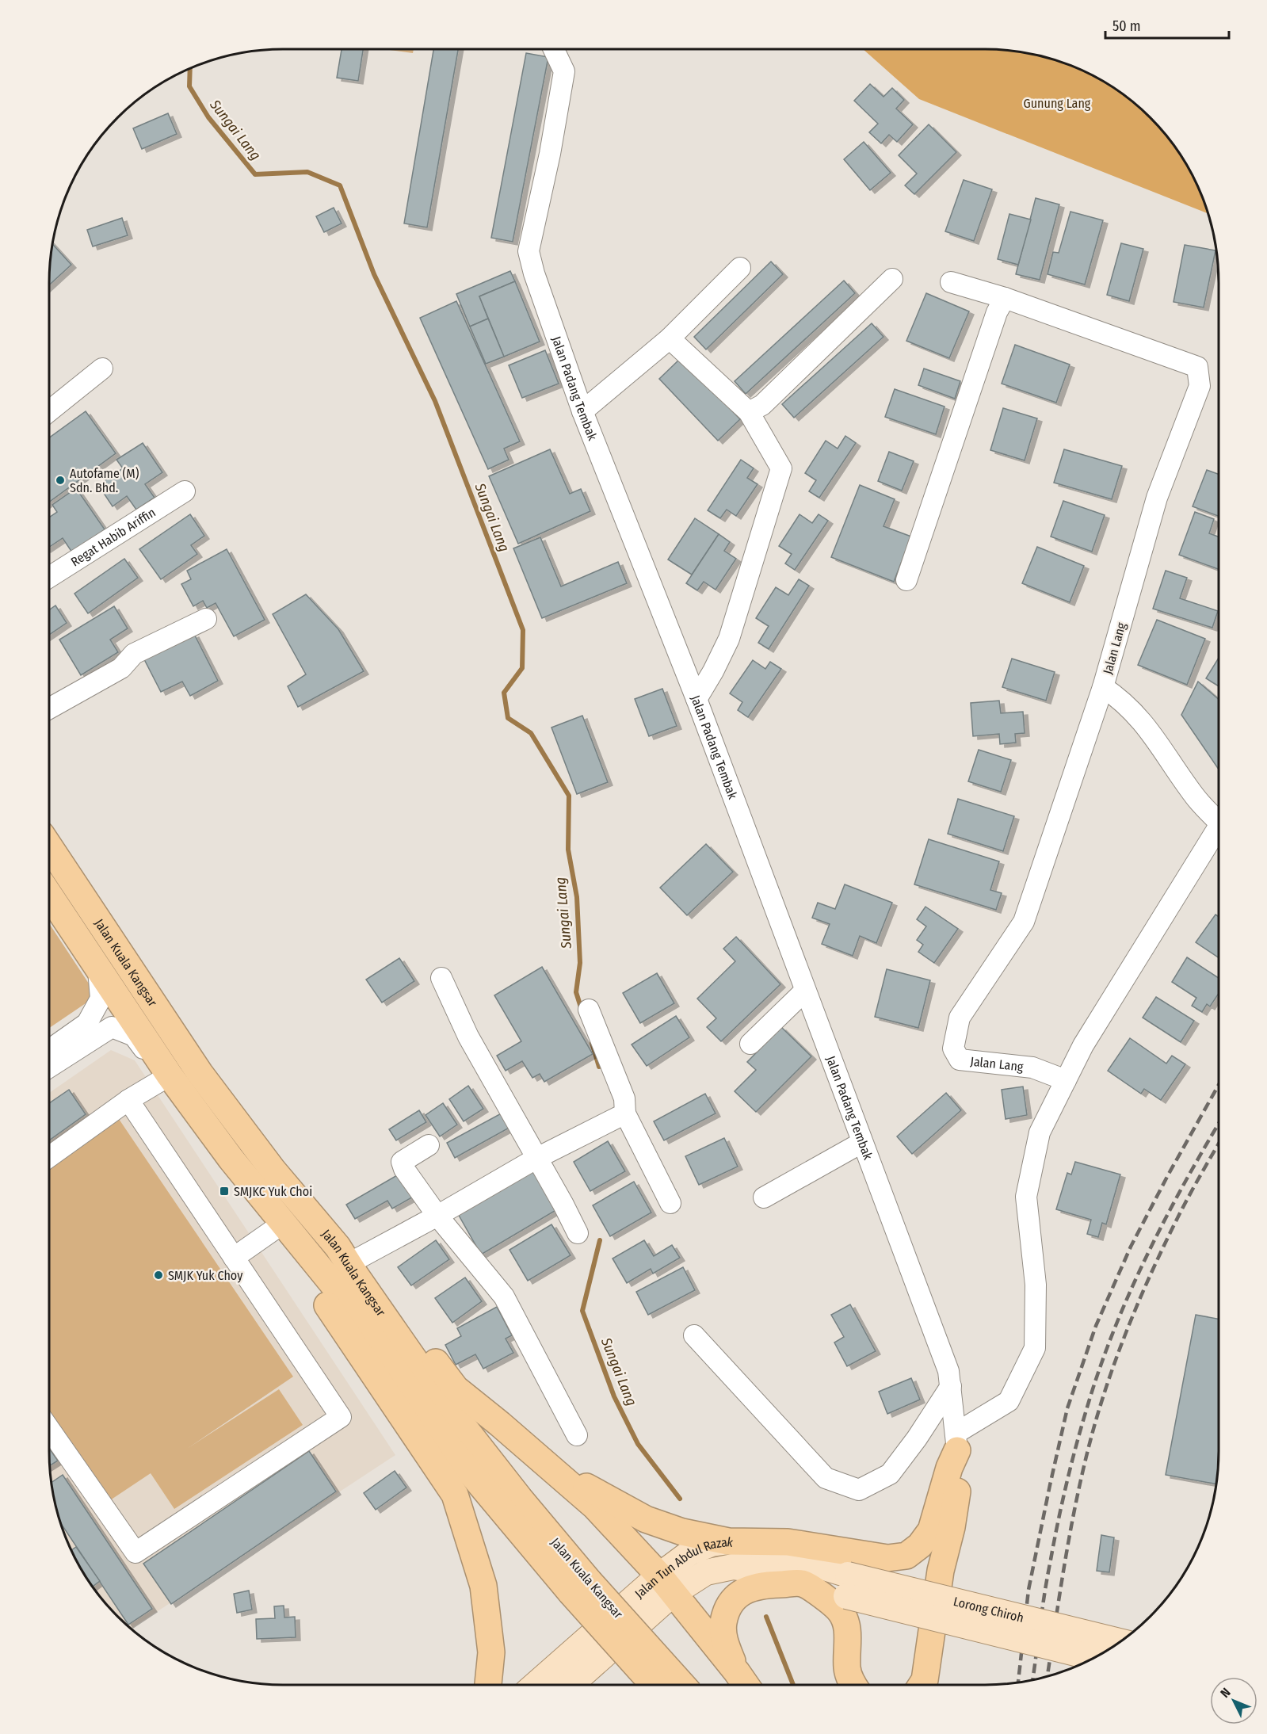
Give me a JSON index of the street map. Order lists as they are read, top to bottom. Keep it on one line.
{"streets":{"highway":["Jalan Kuala Kangsar"],"main road":["Jalan Tun Abdul Razak","Lorong Chiroh"],"street":["Jalan Padang Tembak","Regat Habib Ariffin","Jalan Lang"]},"crossings":[["Jalan Tun Abdul Razak","Lorong Chiroh"]],"water":["Sungai Lang"],"parks":["Gunung Lang"],"places":{"other":["Autofame (M) Sdn. Bhd.","SMJK Yuk Choy"],"transit":["SMJKC Yuk Choi"]},"scale_bar":"50 m","north":"top left"}
